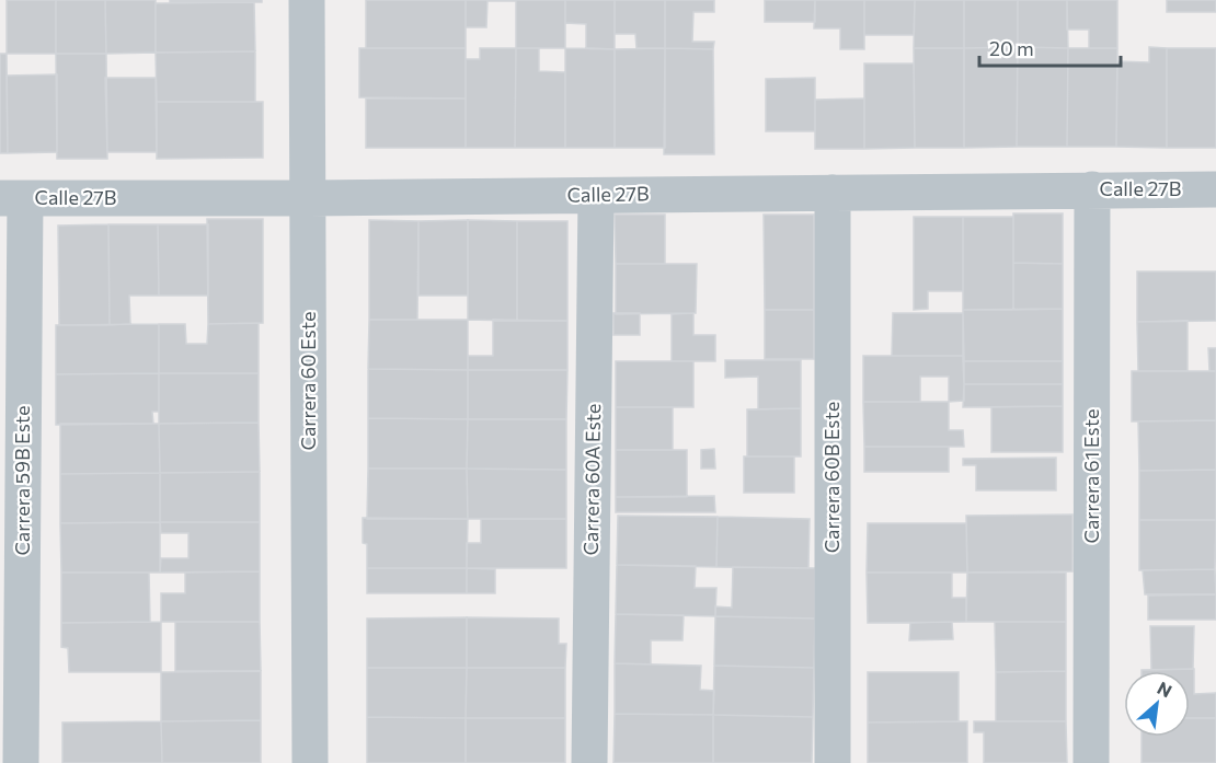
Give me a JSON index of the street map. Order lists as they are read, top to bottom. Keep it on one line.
{"streets":{"street":["Calle 27B","Carrera 60 Este","Carrera 61 Este","Carrera 60B Este","Carrera 60A Este","Carrera 59B Este"]},"crossings":[["Calle 27B","Carrera 60 Este"],["Calle 27B","Carrera 61 Este"],["Calle 27B","Carrera 60B Este"],["Calle 27B","Carrera 60A Este"],["Calle 27B","Carrera 59B Este"]],"scale_bar":"20 m","north":"top right"}
